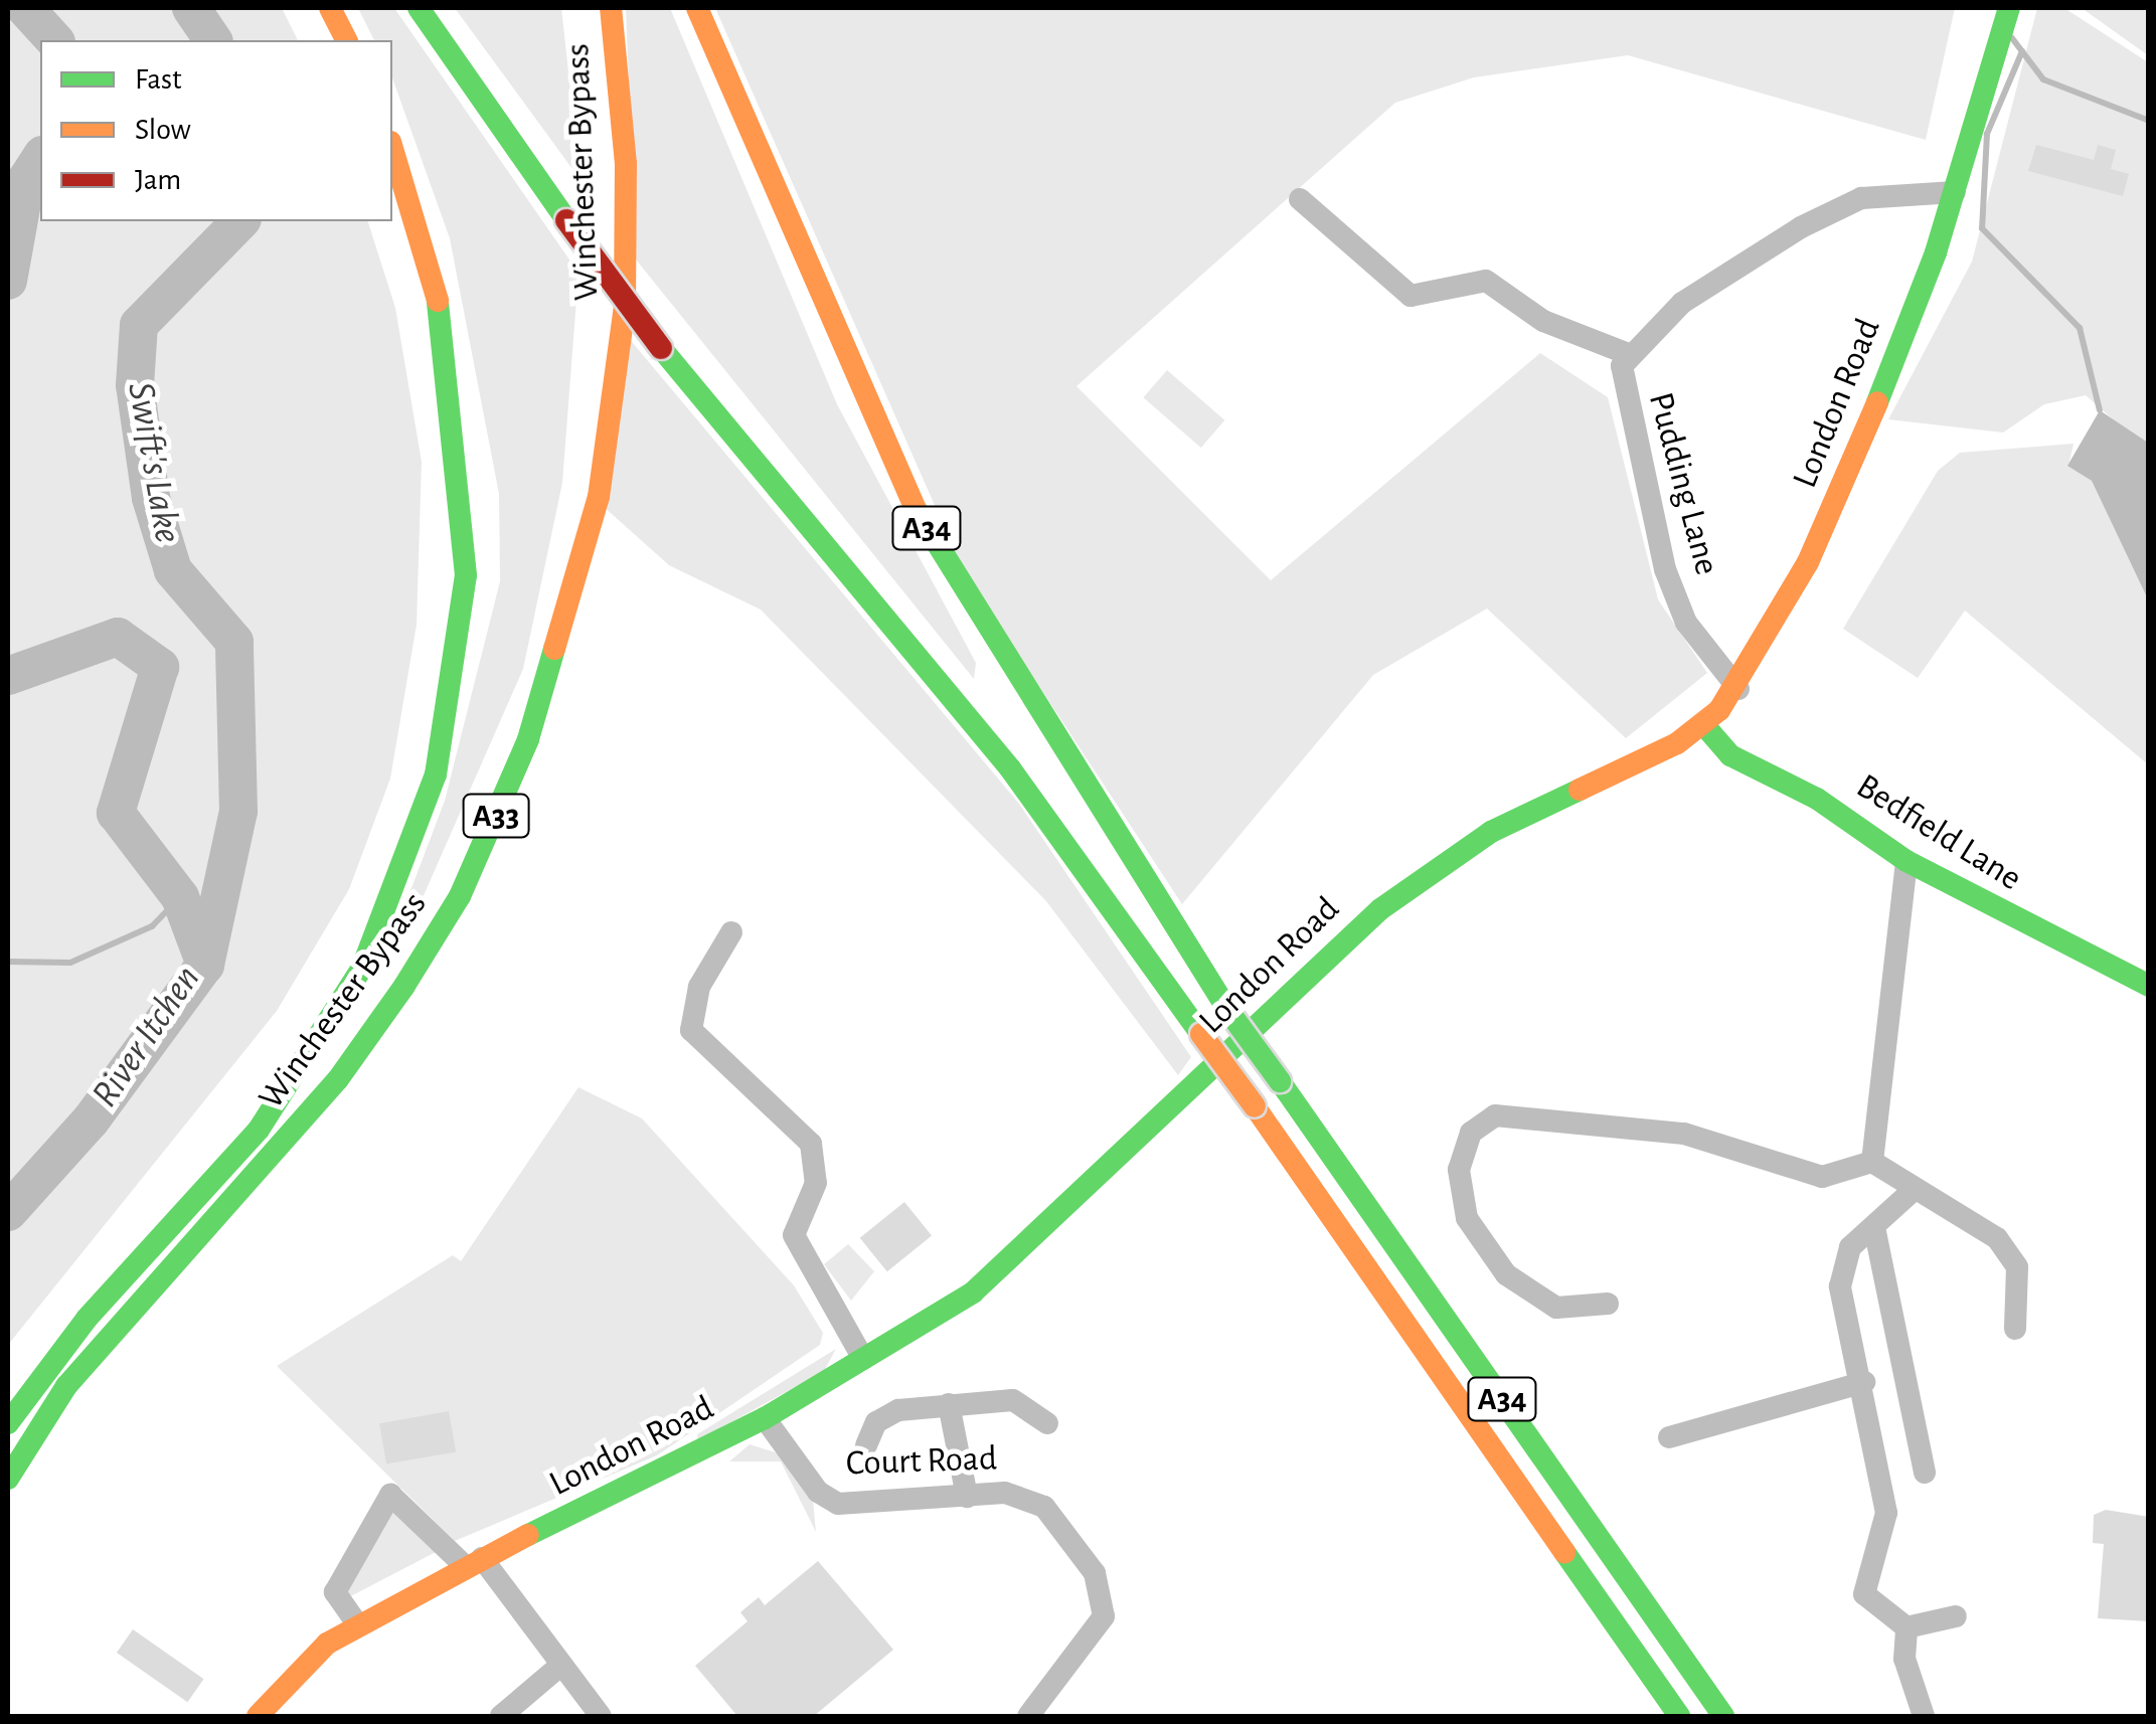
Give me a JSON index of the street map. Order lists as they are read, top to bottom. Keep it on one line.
{"streets":{"main road":["Winchester Bypass","London Road","A34","A33","Bedfield Lane"],"street":["Pudding Lane","Court Road"]},"crossings":[["London Road","Pudding Lane"],["London Road","Bedfield Lane"],["London Road","Court Road"]],"water":["Swift's Lake","River Itchen"],"legend":["Fast","Slow","Jam"]}
